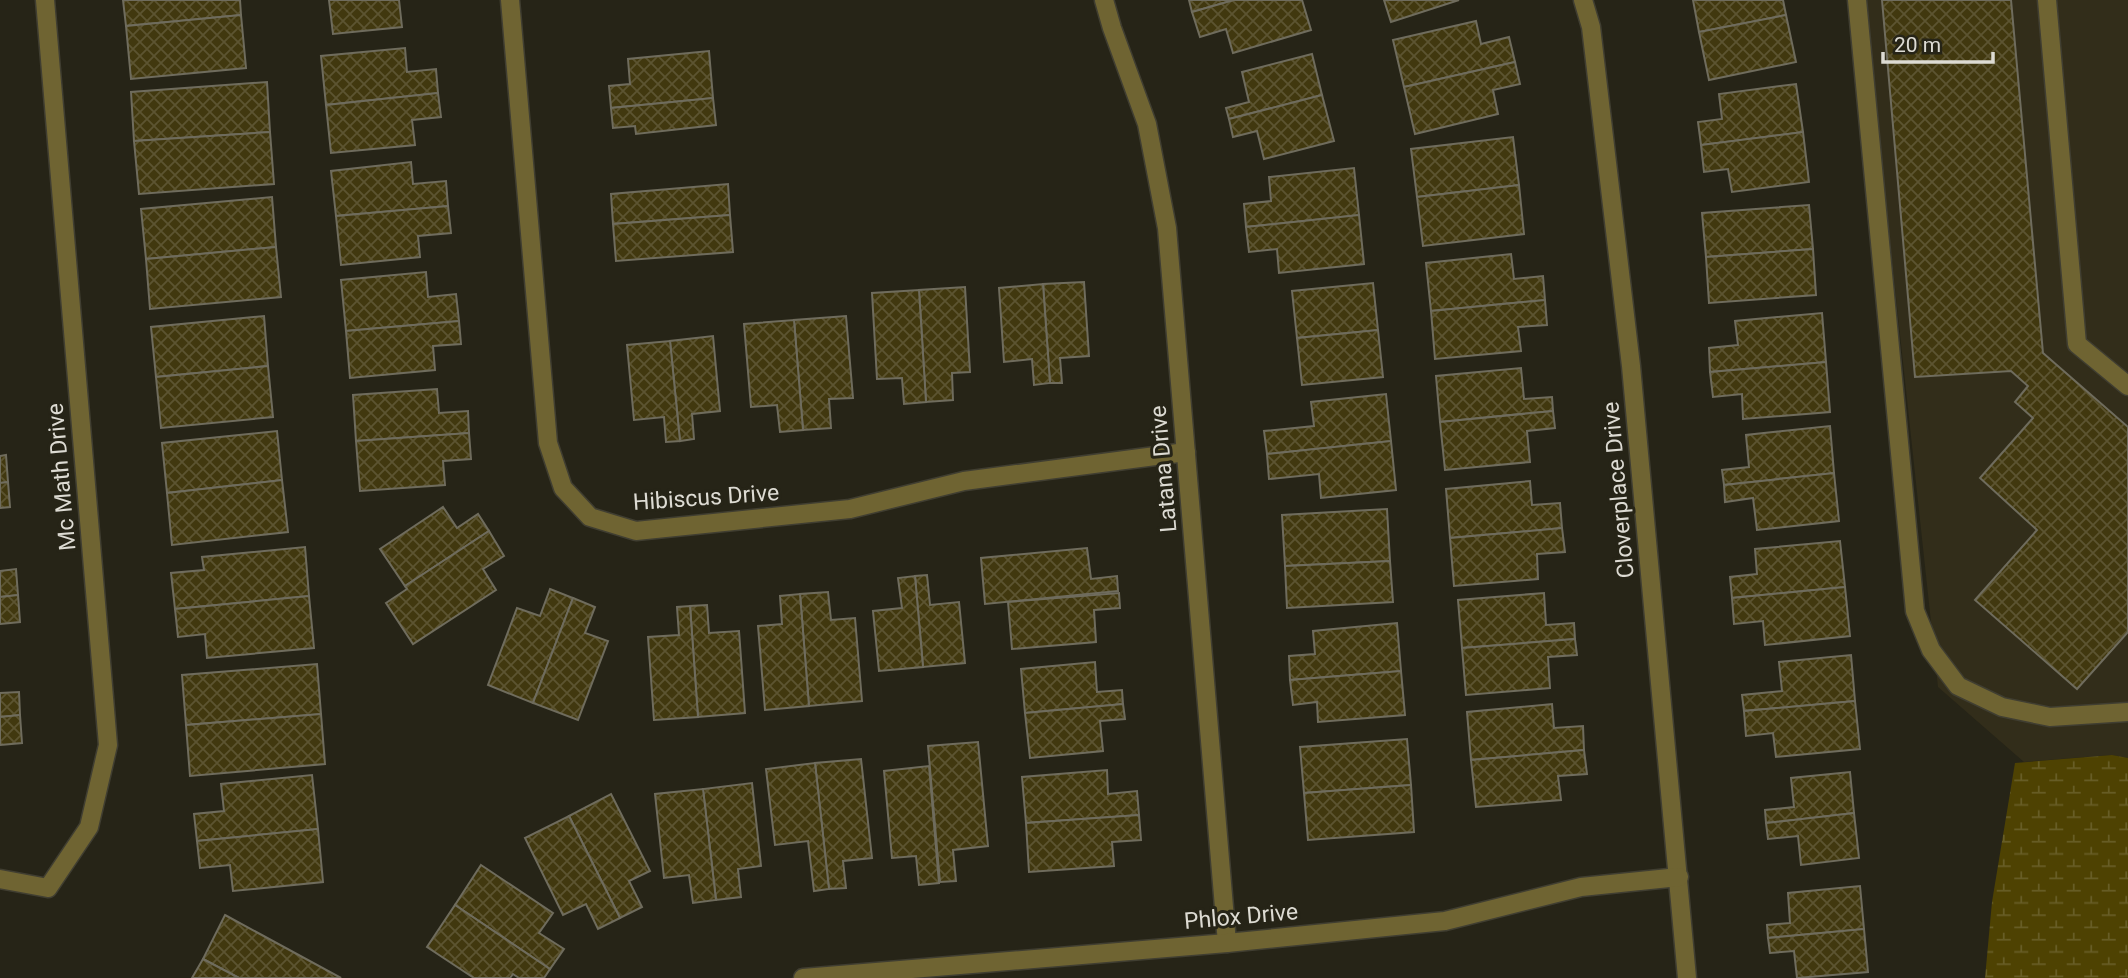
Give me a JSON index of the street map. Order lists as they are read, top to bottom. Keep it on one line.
{"streets":{"street":["Latana Drive","Mc Math Drive","Cloverplace Drive","Hibiscus Drive","Phlox Drive"]},"crossings":[["Latana Drive","Hibiscus Drive"],["Latana Drive","Phlox Drive"],["Cloverplace Drive","Phlox Drive"]],"scale_bar":"20 m"}
